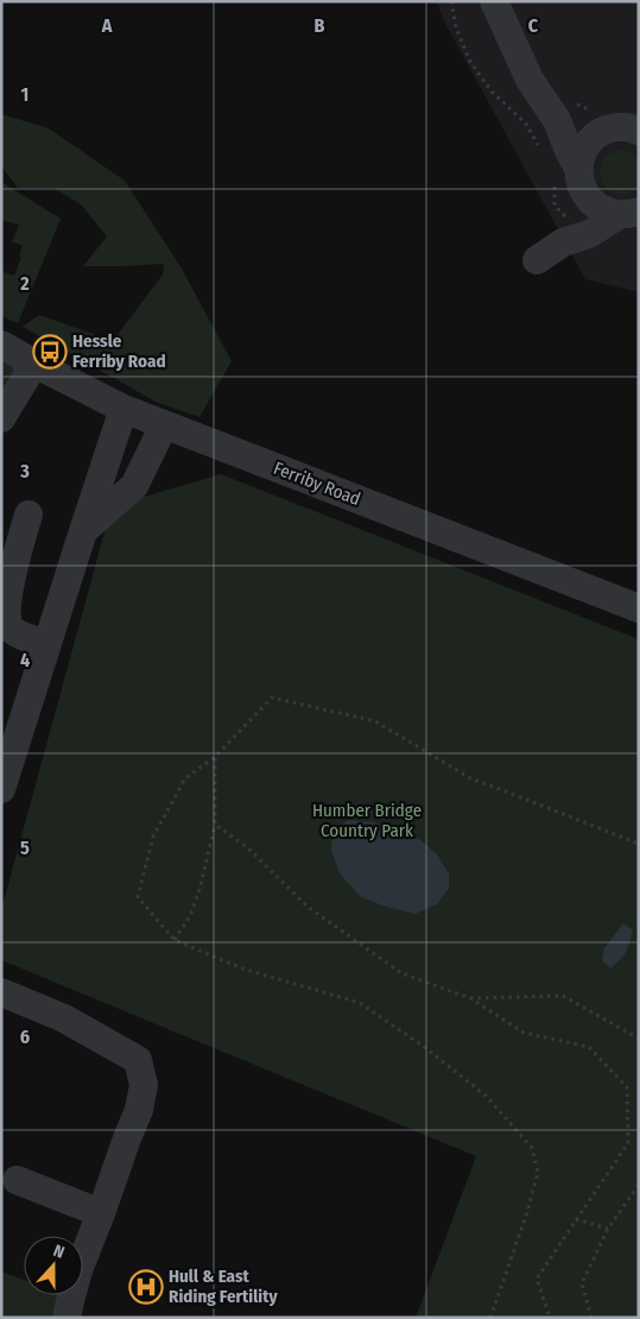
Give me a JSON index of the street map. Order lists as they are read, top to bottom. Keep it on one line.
{"streets":{"street":["Ferriby Road"]},"parks":["Humber Bridge Country Park"],"places":{"bus stop":["Hessle Ferriby Road"],"hospital":["Hull & East Riding Fertility"]},"north":"top","grid":{"columns":["A","B","C"],"rows":["1","2","3","4","5","6"]}}
